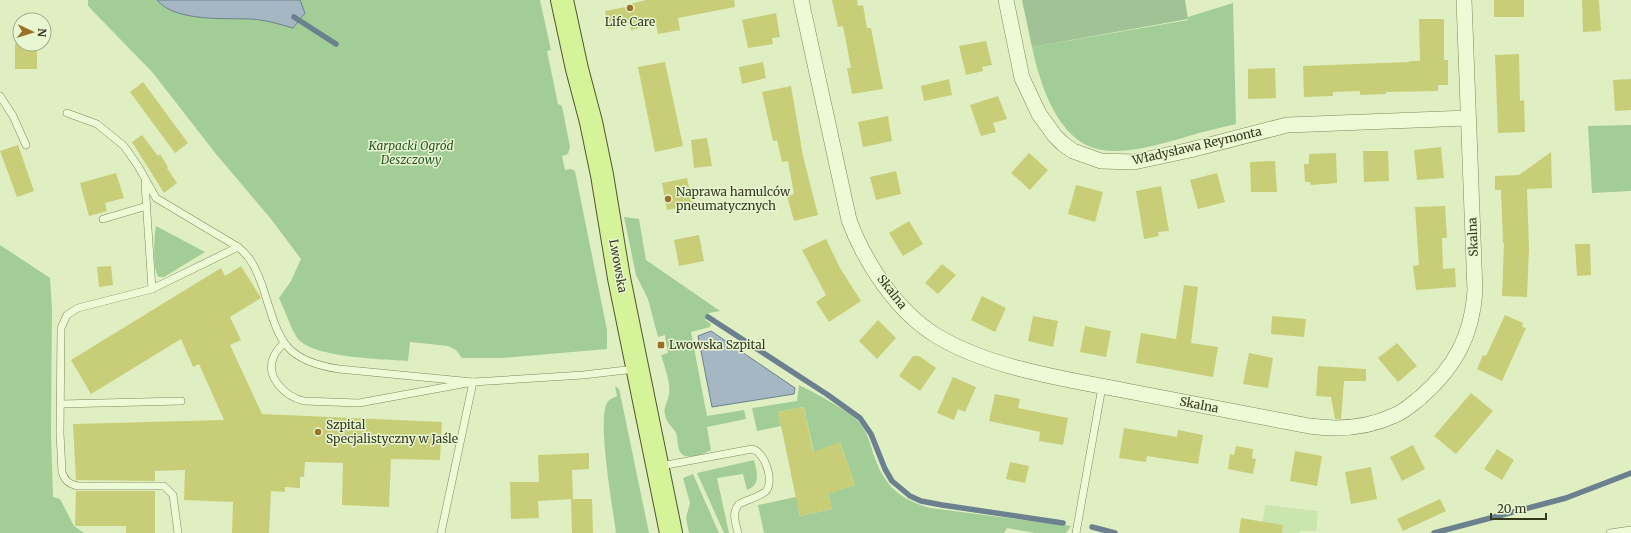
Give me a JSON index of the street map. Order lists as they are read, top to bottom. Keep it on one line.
{"streets":{"main road":["Lwowska"],"street":["Władysława Reymonta","Skalna"]},"crossings":[["Władysława Reymonta","Skalna"]],"parks":["Karpacki Ogród Deszczowy"],"places":{"other":["Life Care","Naprawa hamulców pneumatycznych","Szpital Specjalistyczny w Jaśle"],"transit":["Lwowska Szpital"]},"scale_bar":"20 m","north":"right"}
